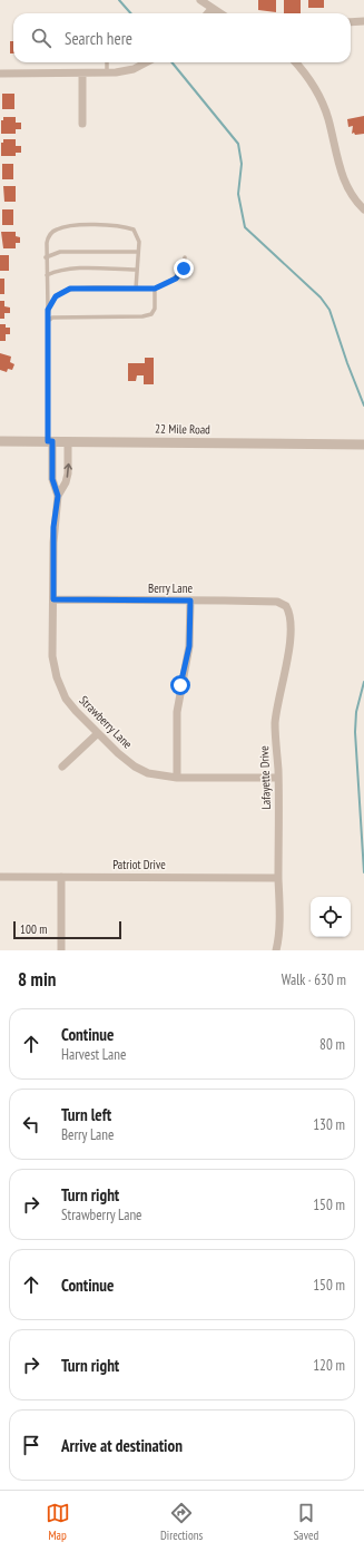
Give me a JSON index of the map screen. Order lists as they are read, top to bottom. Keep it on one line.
{"streets":{"street":["22 Mile Road","Berry Lane","Strawberry Lane","Lafayette Drive","Patriot Drive"]},"crossings":[["22 Mile Road","Strawberry Lane"],["Berry Lane","Strawberry Lane"],["Berry Lane","Lafayette Drive"],["Strawberry Lane","Lafayette Drive"],["Lafayette Drive","Patriot Drive"]],"scale_bar":"100 m","page":{"search":"Search here","scale":"100 m","heading":["8 min","Walk · 630 m"],"list":[["Continue","Harvest Lane","80 m"],["Turn left","Berry Lane","130 m"],["Turn right","Strawberry Lane","150 m"],["Continue","150 m"],["Turn right","120 m"],"Arrive at destination"],"nav":["Map","Directions","Saved"]}}
